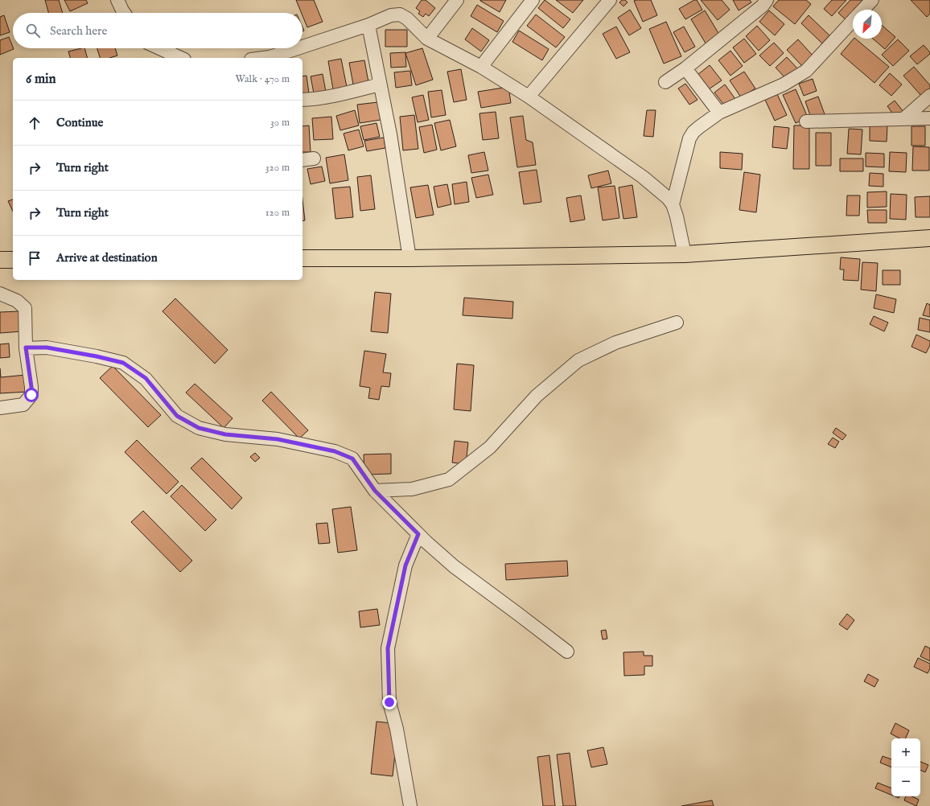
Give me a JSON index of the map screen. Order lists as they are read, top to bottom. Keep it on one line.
{"north":"bottom left","page":{"search":"Search here","heading":["6 min","Walk · 470 m"],"list":[["Continue","30 m"],["Turn right","320 m"],["Turn right","120 m"],"Arrive at destination"],"map_buttons":["+","−"]}}
